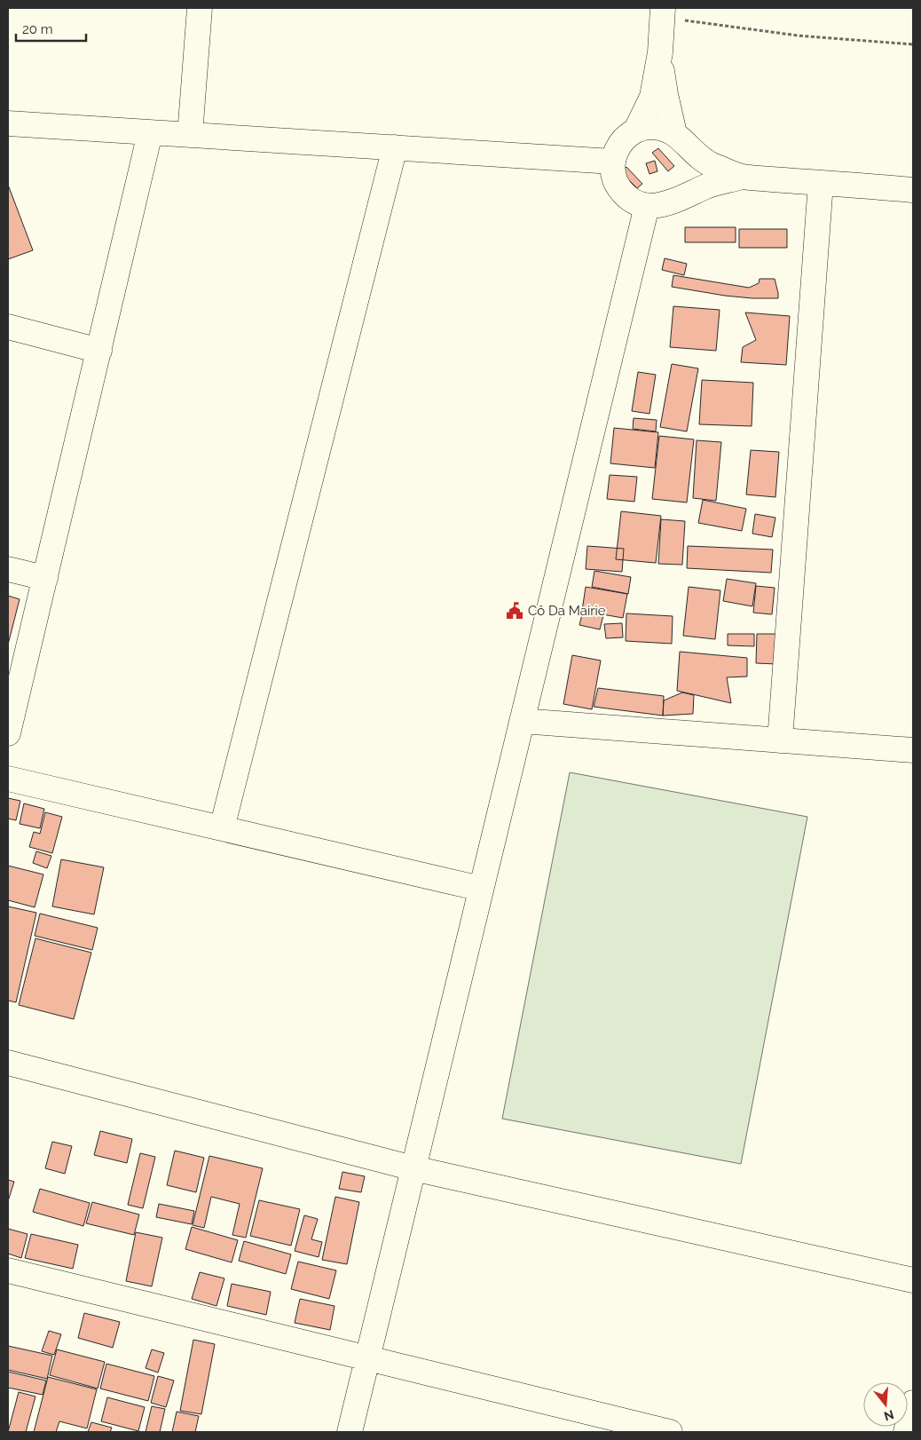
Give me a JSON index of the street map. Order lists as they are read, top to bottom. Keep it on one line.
{"places":{"public building":["Cô Da Mairie"]},"scale_bar":"20 m","north":"bottom"}
